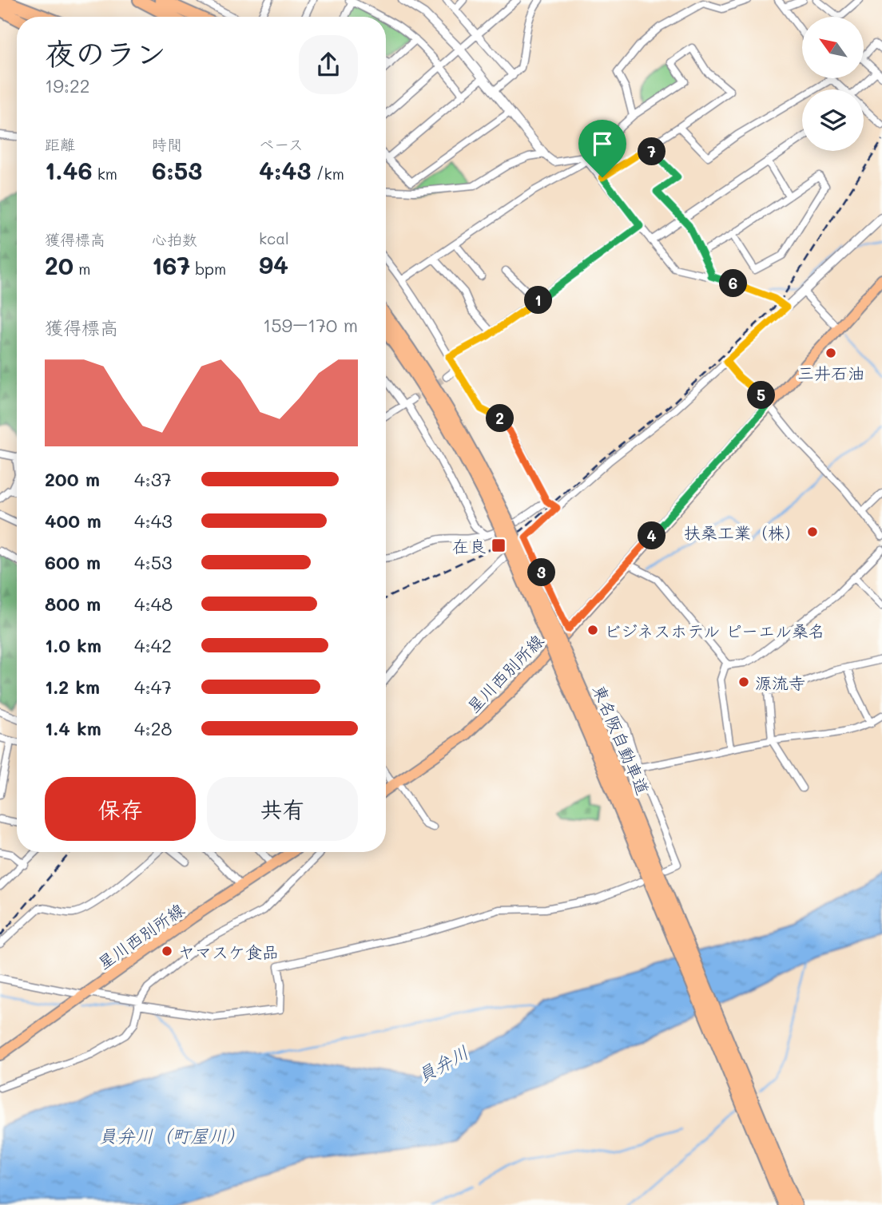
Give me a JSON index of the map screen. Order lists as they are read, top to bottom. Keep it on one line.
{"streets":{"highway":["東名阪自動車道"],"main road":["星川西別所線"]},"water":["員弁川","員弁川（町屋川）"],"places":{"other":["三井石油","扶桑工業（株）","ビジネスホテル ピーエル桑名","源流寺","ヤマスケ食品"],"transit":["在良"]},"north":"top left","page":{"heading":["夜のラン","19:22"],"stats":[["距離","1.46 km"],["時間","6:53"],["ペース","4:43 /km"],["獲得標高","20 m"],["心拍数","167 bpm"],["kcal","94"]],"pins":["7","6","1","5","2","4","3"],"chart":["獲得標高","159–170 m"],"list":[{"name":"200 m","note":"4:37"},{"name":"400 m","note":"4:43"},{"name":"600 m","note":"4:53"},{"name":"800 m","note":"4:48"},{"name":"1.0 km","note":"4:42"},{"name":"1.2 km","note":"4:47"},{"name":"1.4 km","note":"4:28"}],"buttons":["保存","共有"]}}
